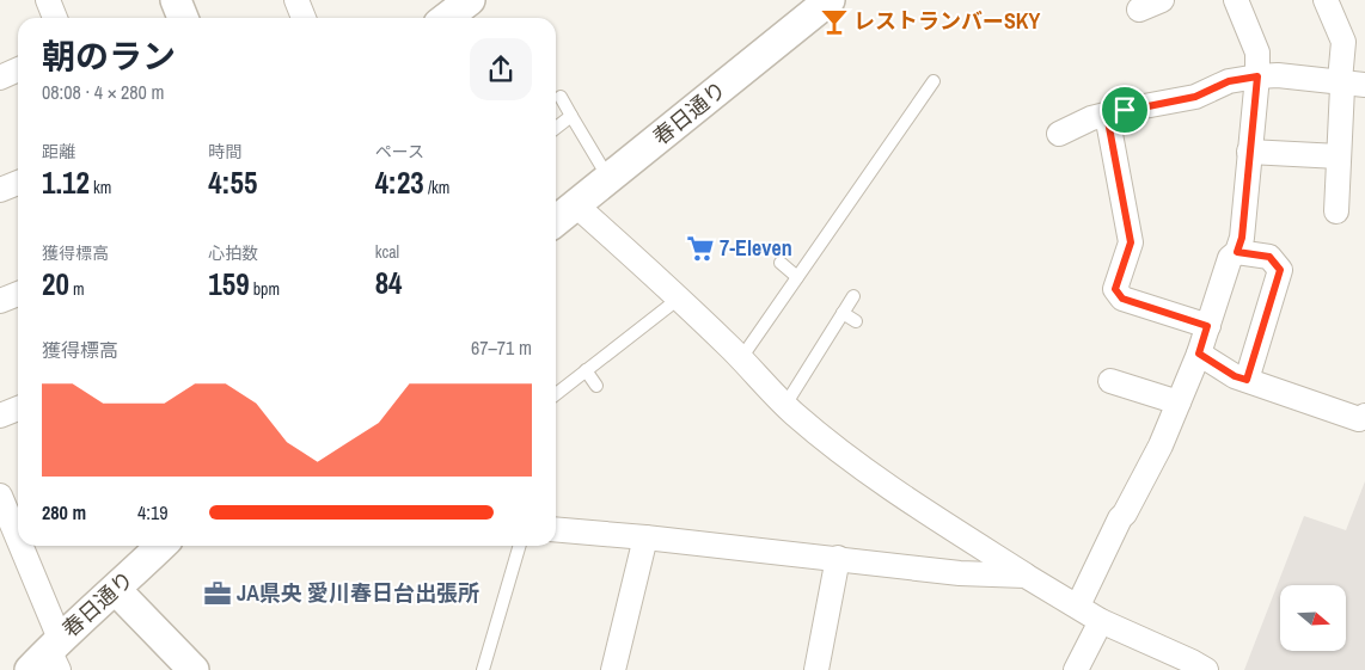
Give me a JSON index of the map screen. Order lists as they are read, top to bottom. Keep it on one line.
{"streets":{"street":["春日通り"]},"places":{"bar":["レストランバーSKY"],"supermarket":["7-Eleven"],"office":["JA県央 愛川春日台出張所"]},"north":"right","page":{"heading":["朝のラン","08:08 · 4 × 280 m"],"stats":[["距離","1.12 km"],["時間","4:55"],["ペース","4:23 /km"],["獲得標高","20 m"],["心拍数","159 bpm"],["kcal","84"]],"chart":["獲得標高","67–71 m"],"list":[{"name":"280 m","note":"4:19"}]}}
